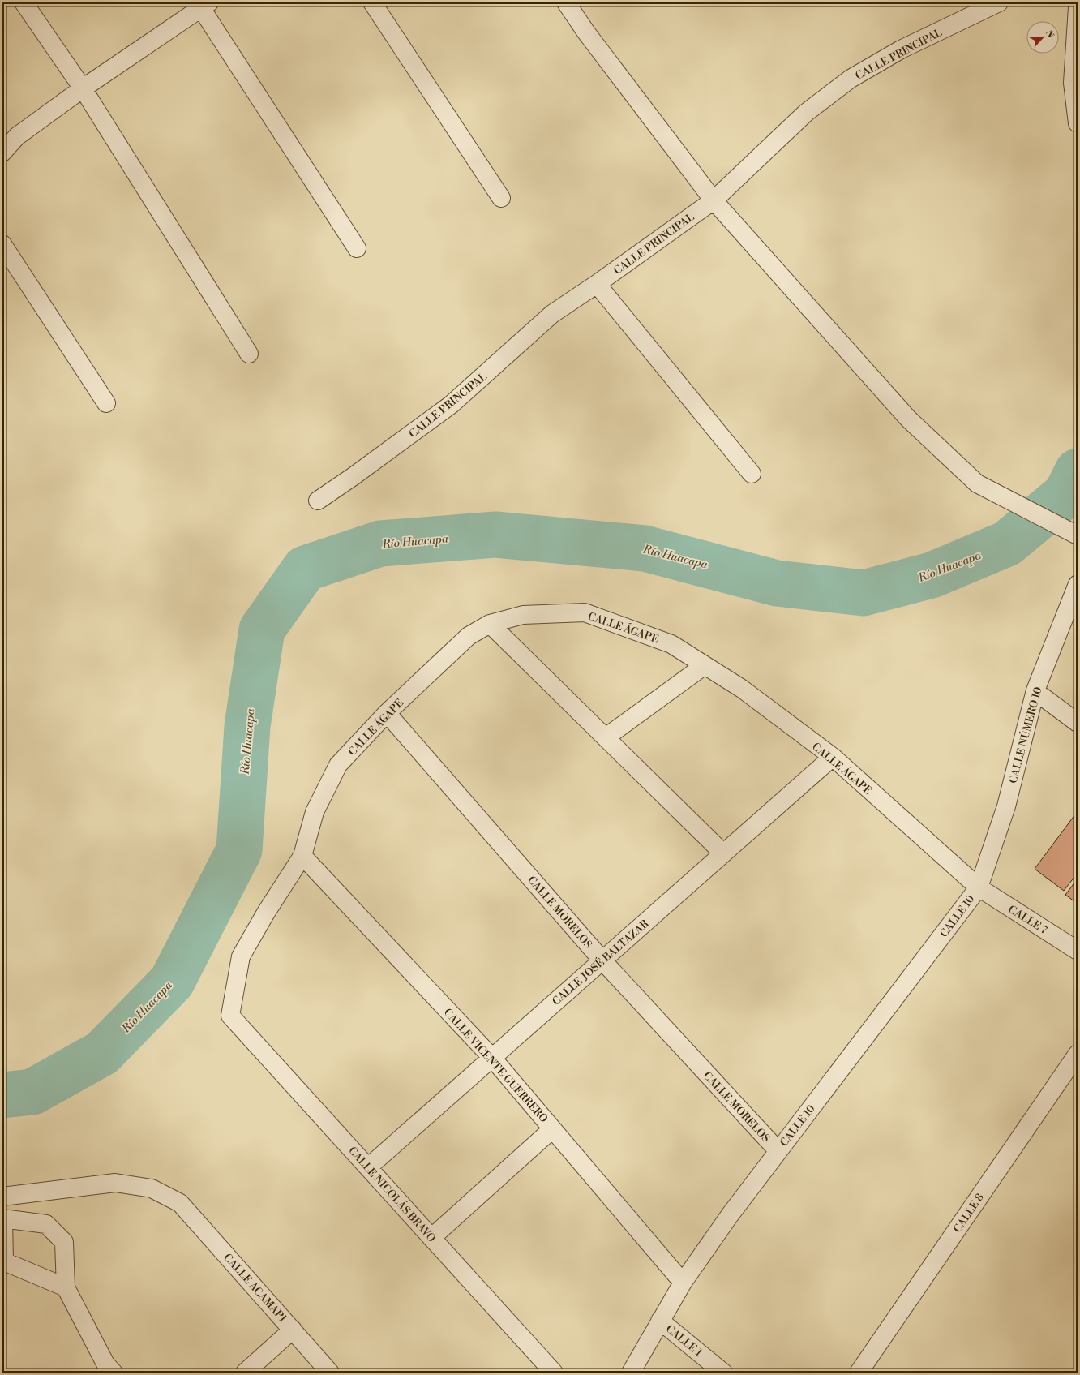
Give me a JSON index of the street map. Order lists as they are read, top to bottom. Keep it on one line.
{"streets":{"street":["CALLE PRINCIPAL","CALLE ÁGAPE","CALLE NÚMERO 10","CALLE MORELOS","CALLE 10","CALLE 7","CALLE JOSÉ BALTAZAR","CALLE VICENTE GUERRERO","CALLE NICOLÁS BRAVO","CALLE 8","CALLE ACAMAPI","CALLE 1"]},"crossings":[["CALLE ÁGAPE","CALLE NÚMERO 10"],["CALLE ÁGAPE","CALLE MORELOS"],["CALLE ÁGAPE","CALLE 10"],["CALLE ÁGAPE","CALLE 7"],["CALLE ÁGAPE","CALLE JOSÉ BALTAZAR"],["CALLE ÁGAPE","CALLE VICENTE GUERRERO"],["CALLE ÁGAPE","CALLE NICOLÁS BRAVO"],["CALLE NÚMERO 10","CALLE 10"],["CALLE NÚMERO 10","CALLE 7"],["CALLE MORELOS","CALLE 10"],["CALLE MORELOS","CALLE JOSÉ BALTAZAR"],["CALLE 10","CALLE 7"],["CALLE 10","CALLE VICENTE GUERRERO"],["CALLE 10","CALLE 1"],["CALLE JOSÉ BALTAZAR","CALLE VICENTE GUERRERO"],["CALLE JOSÉ BALTAZAR","CALLE NICOLÁS BRAVO"]],"water":["Río Huacapa"],"north":"top right"}
